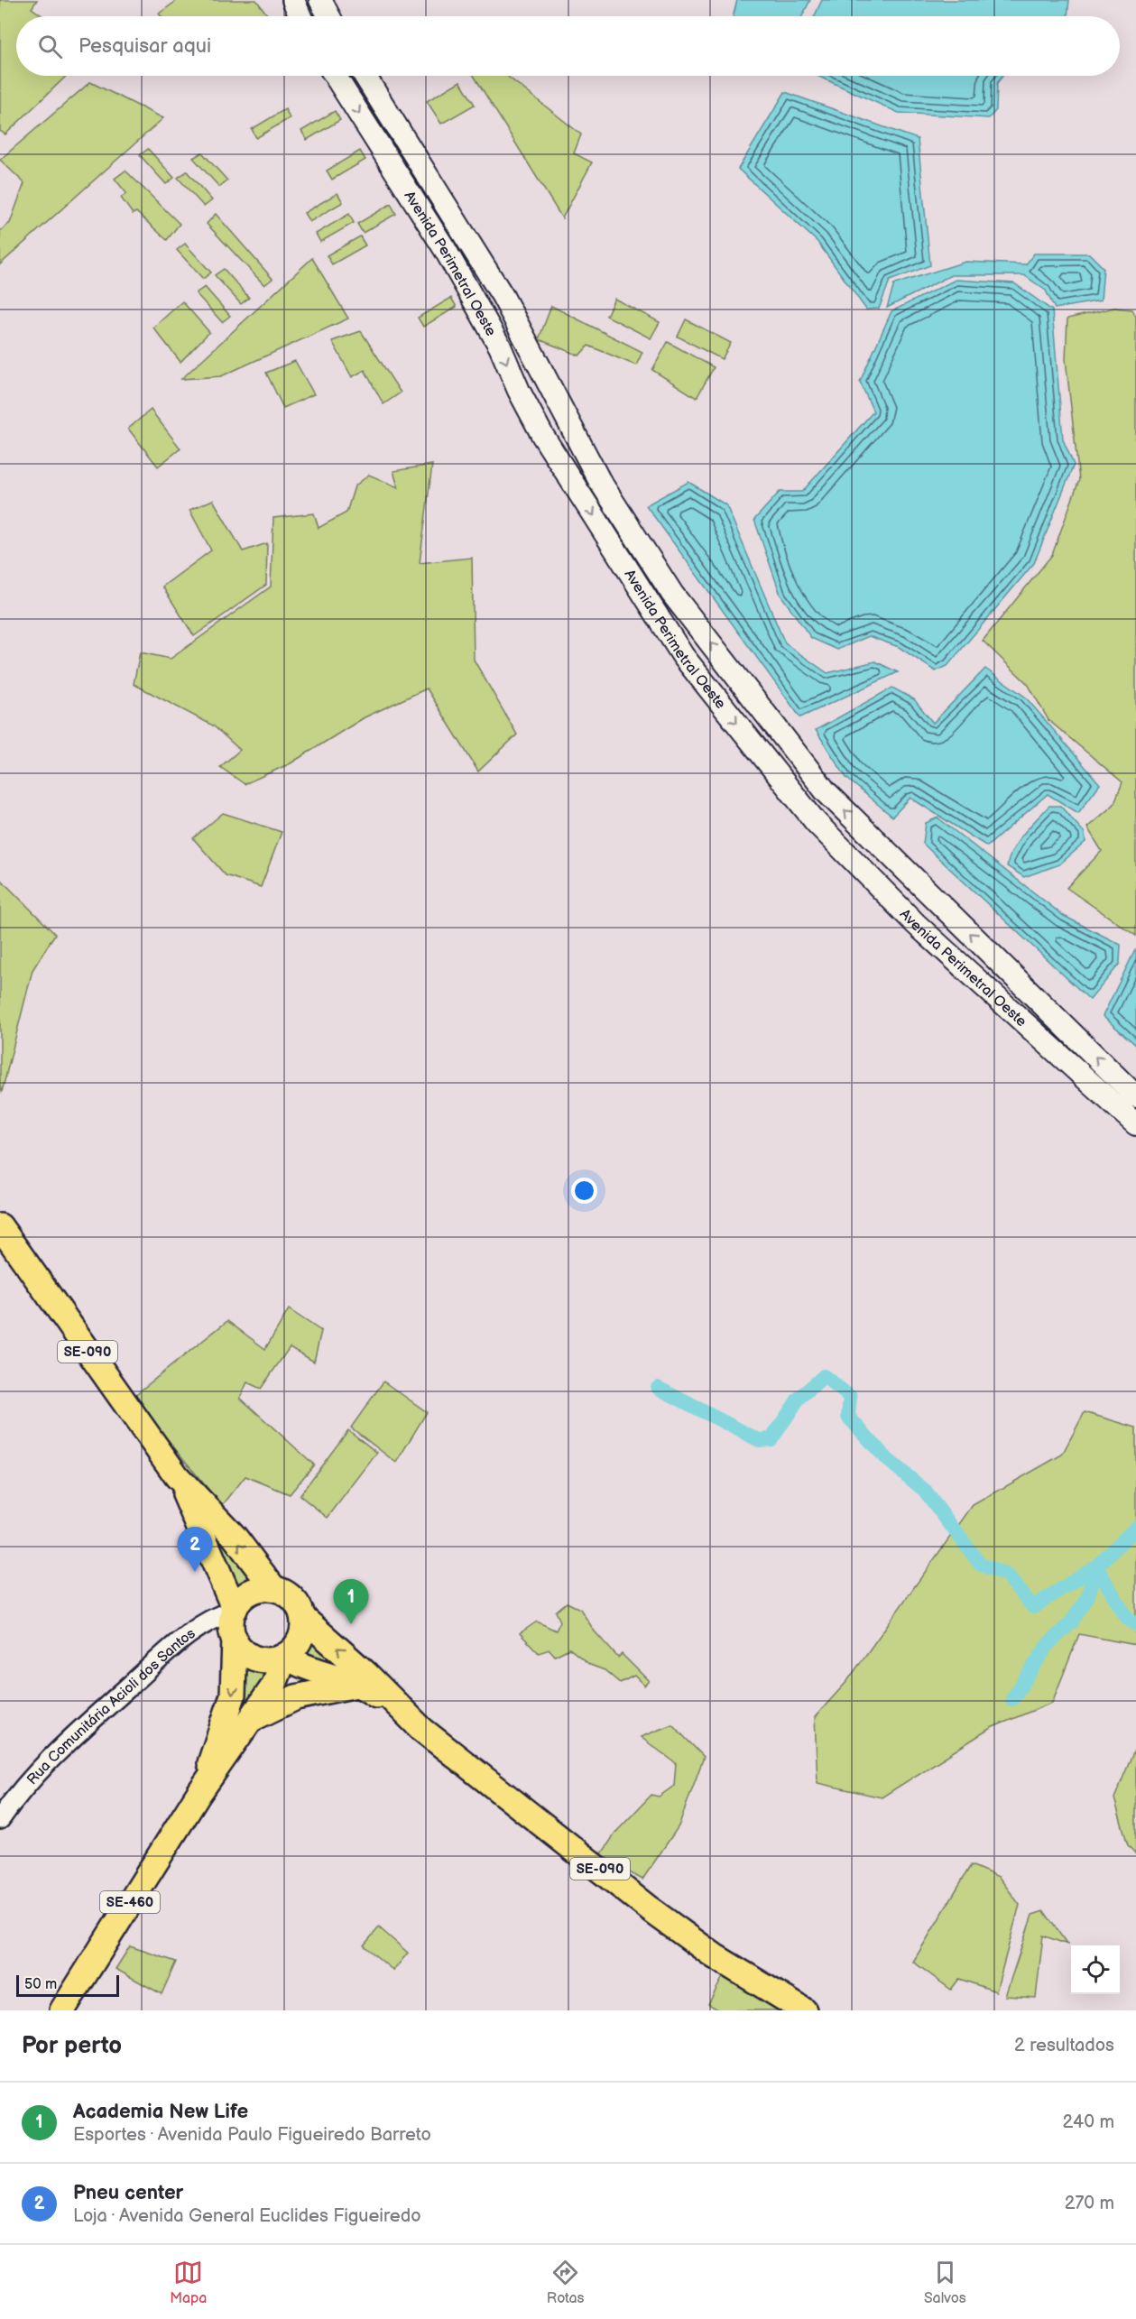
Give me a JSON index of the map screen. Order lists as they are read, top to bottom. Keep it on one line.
{"streets":{"main road":["Avenida Perimetral Oeste","SE-090","SE-460"],"street":["Rua Comunitária Acioli dos Santos"]},"crossings":[["SE-090","Rua Comunitária Acioli dos Santos"],["SE-090","SE-460"],["Rua Comunitária Acioli dos Santos","SE-460"]],"scale_bar":"50 m","page":{"search":"Pesquisar aqui","pins":["2","1"],"scale":"50 m","heading":["Por perto","2 resultados"],"list":[{"mark":"1","name":"Academia New Life","note":"Esportes · Avenida Paulo Figueiredo Barreto","value":"240 m"},{"mark":"2","name":"Pneu center","note":"Loja · Avenida General Euclides Figueiredo","value":"270 m"}],"nav":["Mapa","Rotas","Salvos"]}}
